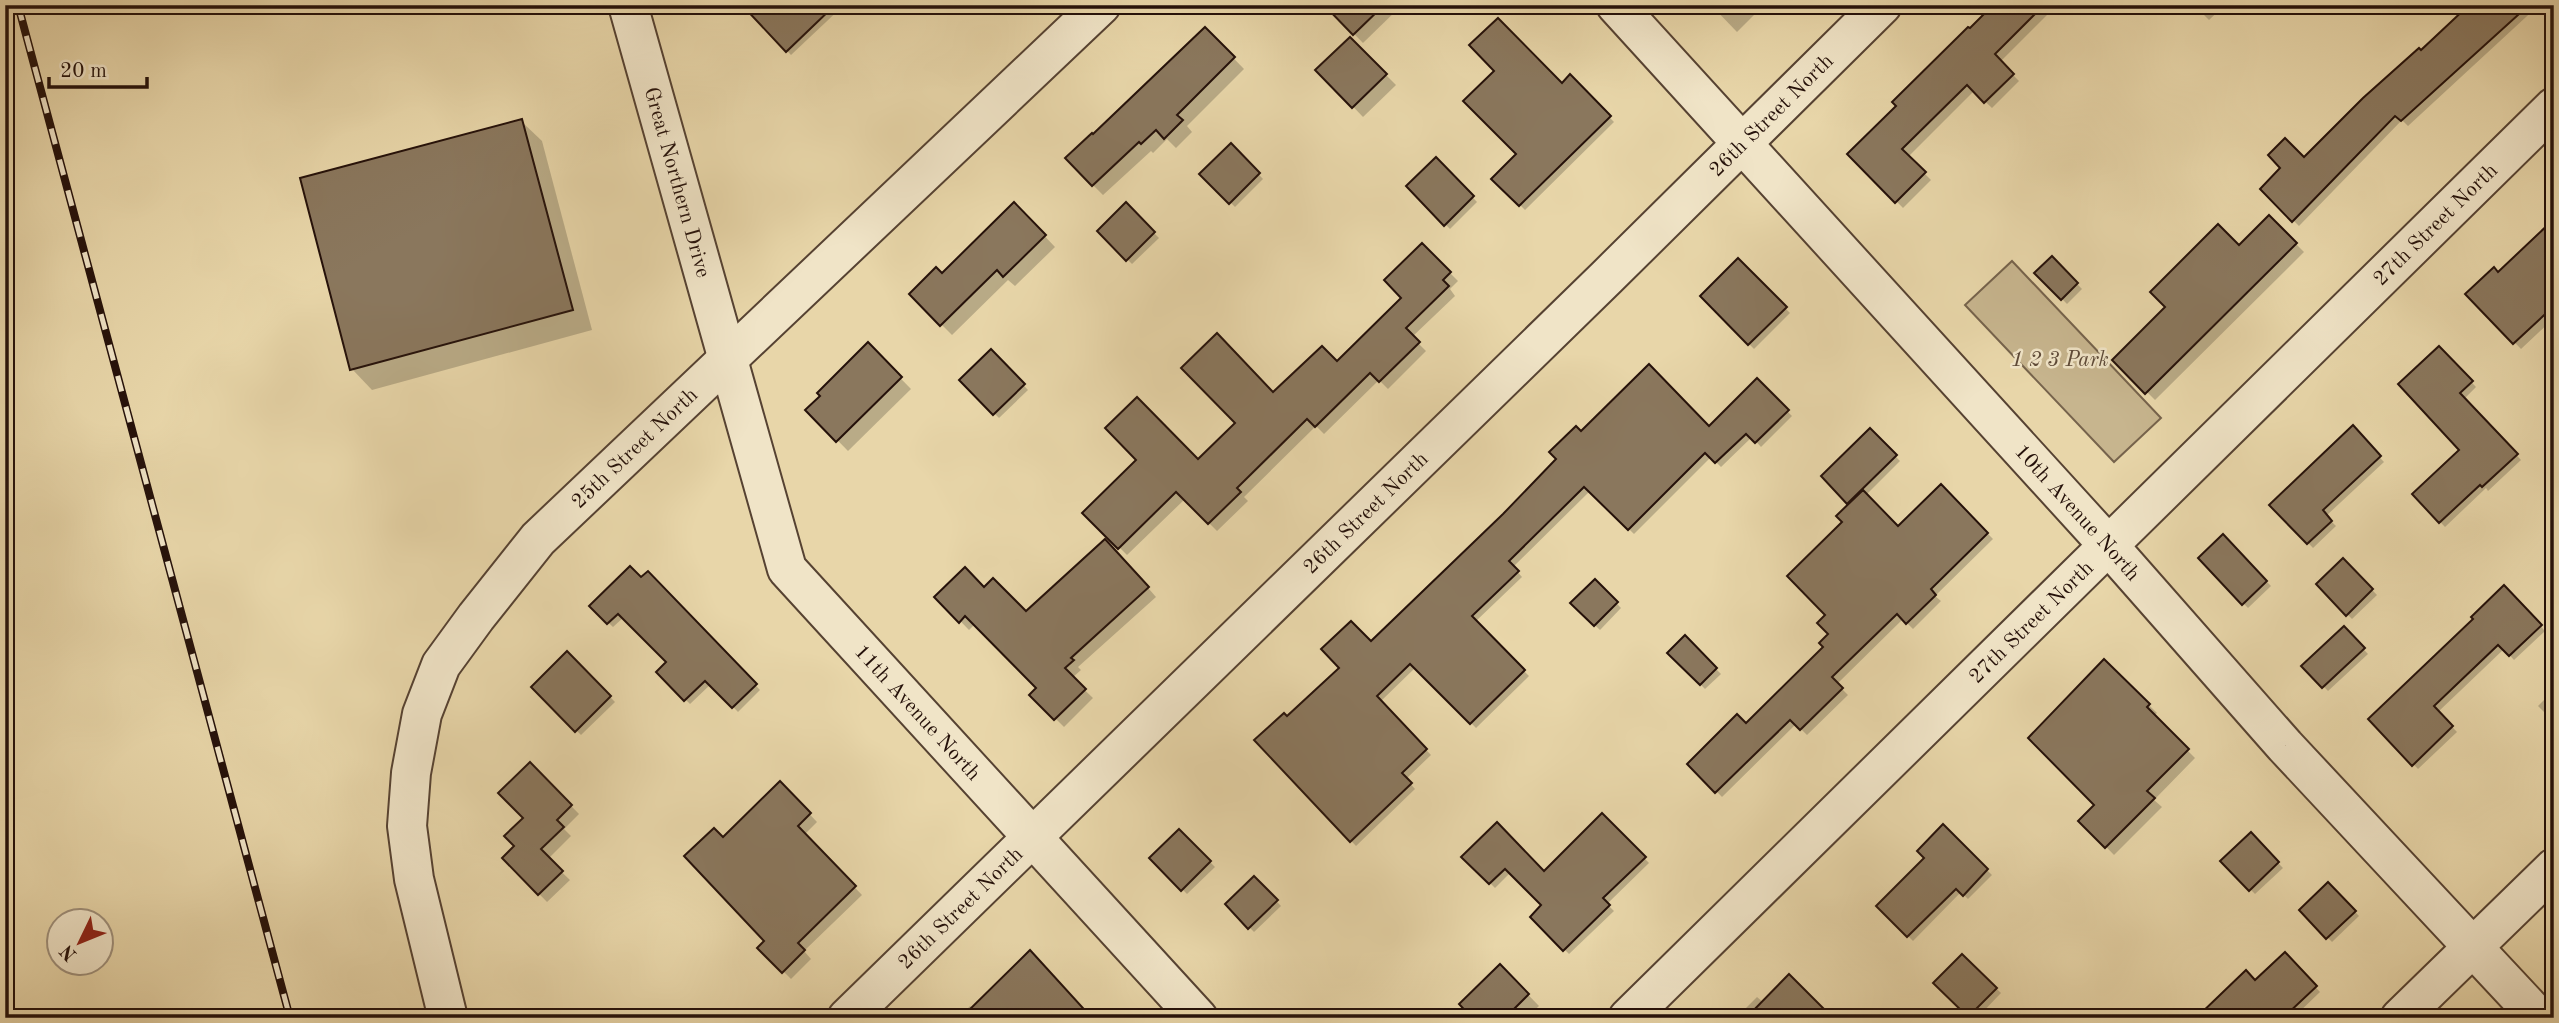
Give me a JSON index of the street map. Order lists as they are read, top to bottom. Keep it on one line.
{"streets":{"street":["26th Street North","Great Northern Drive","27th Street North","25th Street North","10th Avenue North","11th Avenue North"]},"crossings":[["26th Street North","10th Avenue North"],["26th Street North","11th Avenue North"],["Great Northern Drive","25th Street North"],["Great Northern Drive","11th Avenue North"],["27th Street North","10th Avenue North"],["25th Street North","11th Avenue North"]],"parks":["1 2 3 Park"],"scale_bar":"20 m","north":"bottom left"}
